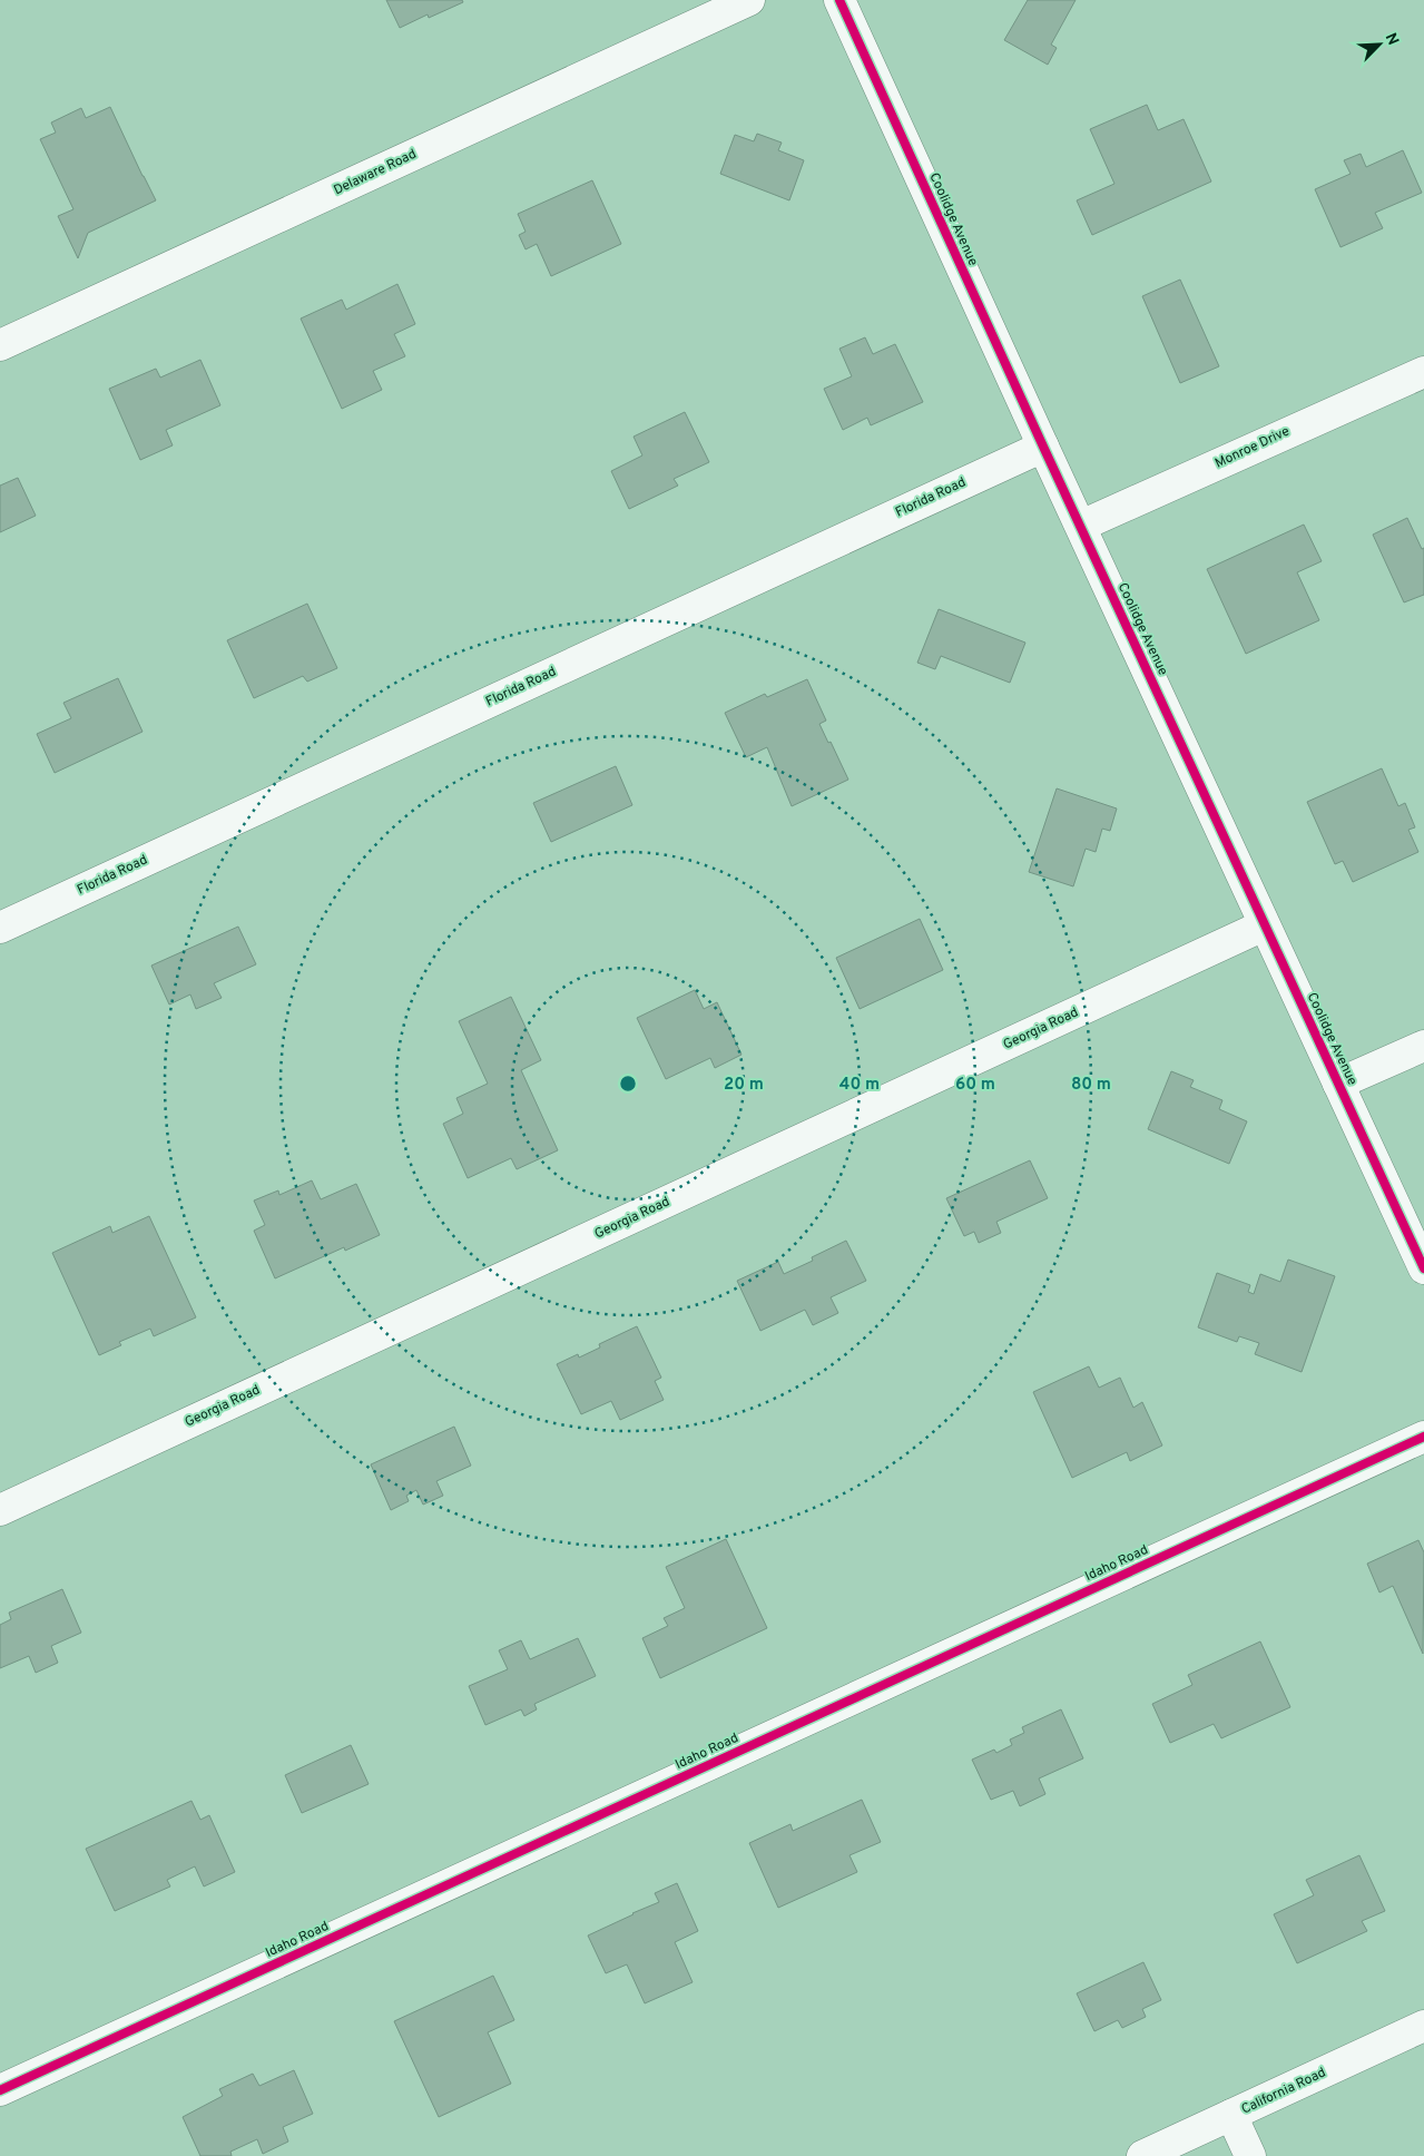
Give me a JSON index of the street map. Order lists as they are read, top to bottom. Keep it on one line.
{"streets":{"street":["Delaware Road","Coolidge Avenue","Monroe Drive","Florida Road","Georgia Road","Idaho Road","California Road"]},"crossings":[["Coolidge Avenue","Monroe Drive"],["Coolidge Avenue","Florida Road"],["Coolidge Avenue","Georgia Road"]],"north":"top right","rings":["20 m","40 m","60 m","80 m"]}
